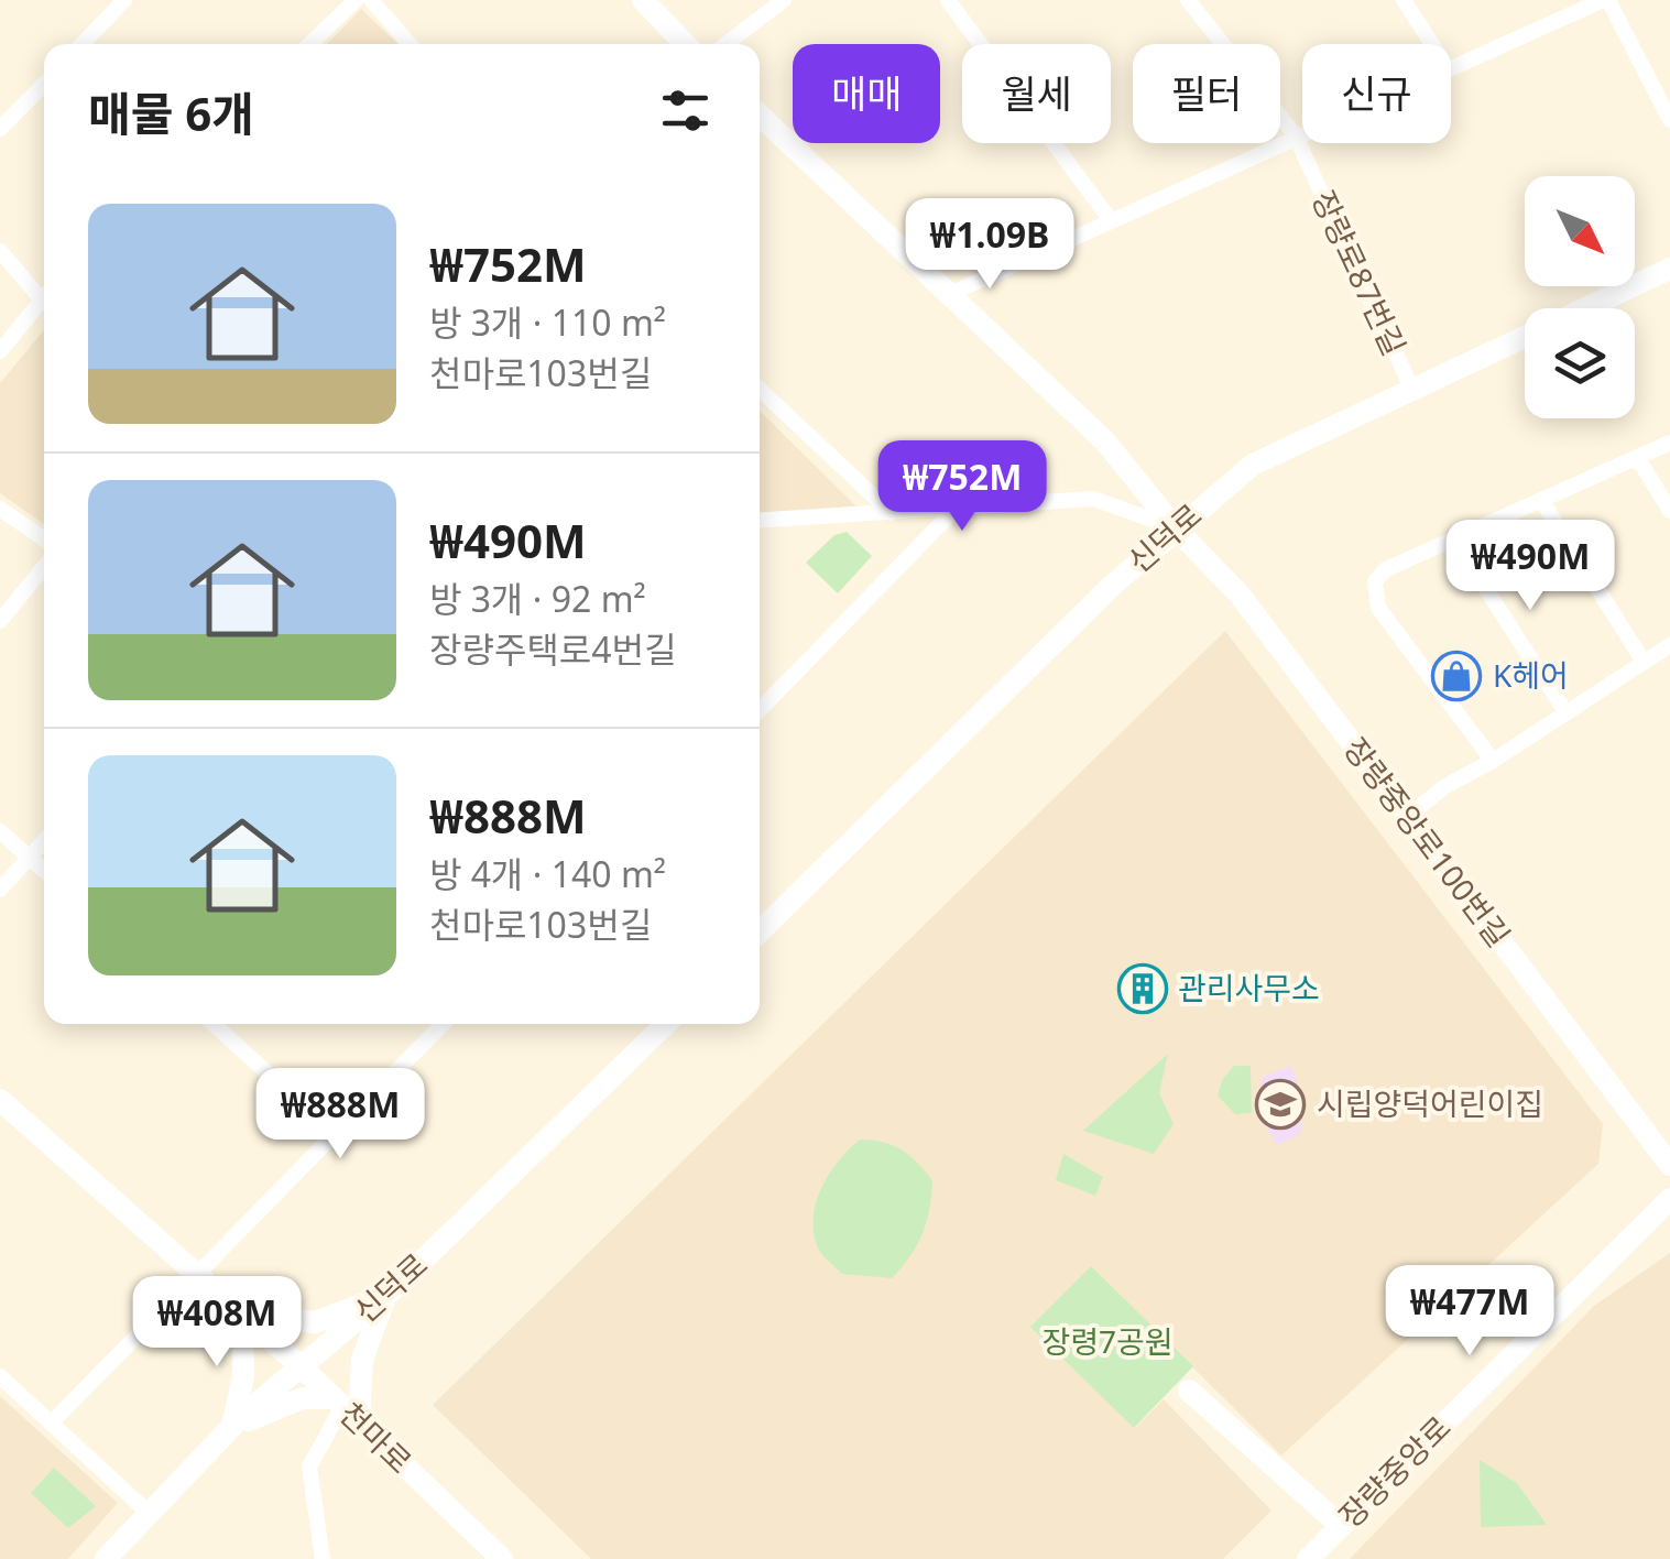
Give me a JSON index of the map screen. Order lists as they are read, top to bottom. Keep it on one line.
{"streets":{"street":["장량로87번길","신덕로","장량중앙로100번길","천마로","장량중앙로"]},"crossings":[["장량로87번길","신덕로"],["신덕로","장량중앙로100번길"],["신덕로","천마로"]],"parks":["장령7공원"],"places":{"shop":["K헤어"],"building":["관리사무소"],"school or university":["시립양덕어린이집"]},"north":"bottom right","page":{"chip":["매매","월세","필터","신규"],"heading":"매물 6개","list":[{"name":"₩752M","note":"방 3개 · 110 m² · 천마로103번길"},{"name":"₩490M","note":"방 3개 · 92 m² · 장량주택로4번길"},{"name":"₩888M","note":"방 4개 · 140 m² · 천마로103번길"}],"price":["₩1.09B","₩752M","₩490M","₩888M","₩477M","₩408M"]}}
